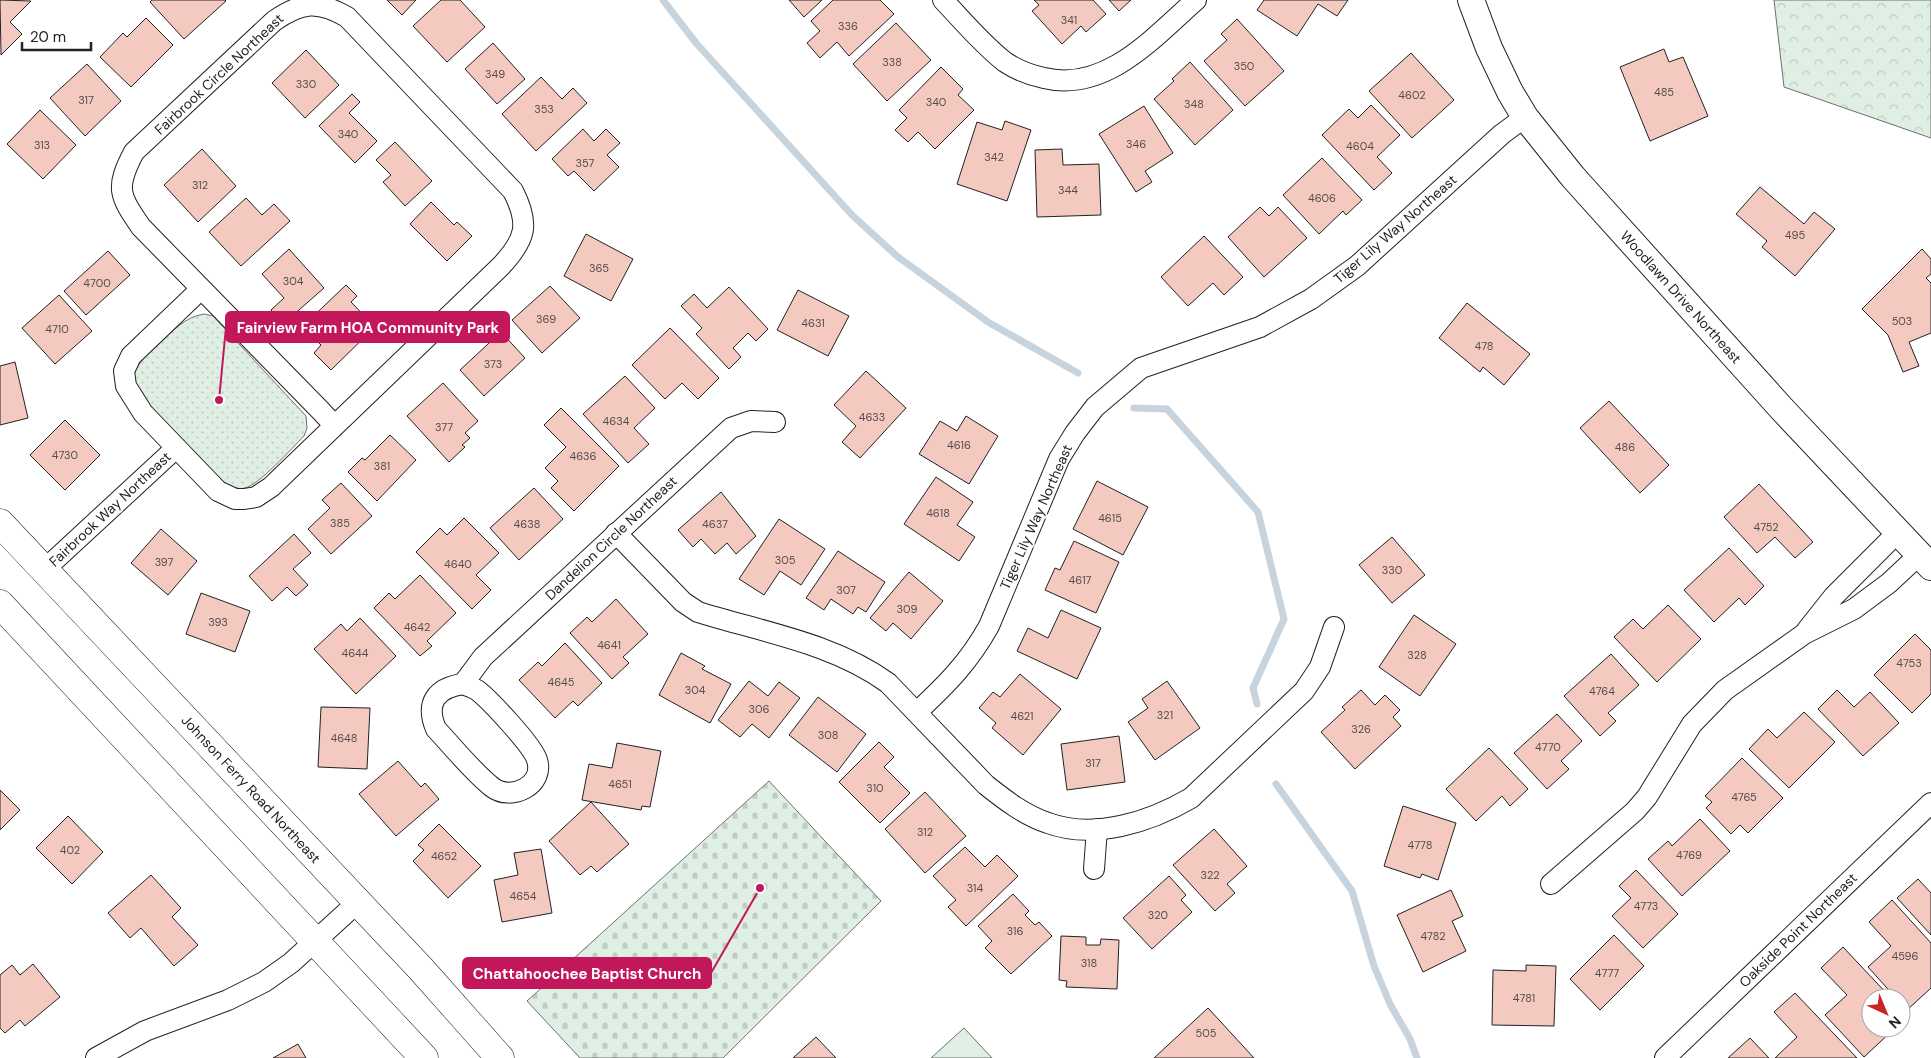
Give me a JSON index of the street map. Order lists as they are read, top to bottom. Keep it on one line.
{"streets":{"main road":["Johnson Ferry Road Northeast"],"street":["Fairbrook Circle Northeast","Tiger Lily Way Northeast","Woodlawn Drive Northeast","Fairbrook Way Northeast","Dandelion Circle Northeast","Oakside Point Northeast"]},"crossings":[["Fairbrook Circle Northeast","Fairbrook Way Northeast"],["Tiger Lily Way Northeast","Woodlawn Drive Northeast"],["Fairbrook Way Northeast","Johnson Ferry Road Northeast"]],"places":["Fairview Farm HOA Community Park","Chattahoochee Baptist Church"],"house_numbers":["341","336","338","350","349","330","485","4602","317","340","348","353","340","346","313","4604","342","357","312","344","4606","495","365","304","4700","369","503","4631","4710","478","373","4633","4634","377","4616","486","4730","4636","381","4618","4615","385","4638","4637","4752","305","397","4640","330","4617","307","309","393","4642","4641","4644","328","4753","4645","304","4764","306","321","4621","326","308","4648","4770","317","4651","310","4765","312","4778","402","4769","4652","322","314","4654","4773","320","316","4782","4596","318","4777","4781","505"],"scale_bar":"20 m","north":"bottom right"}
